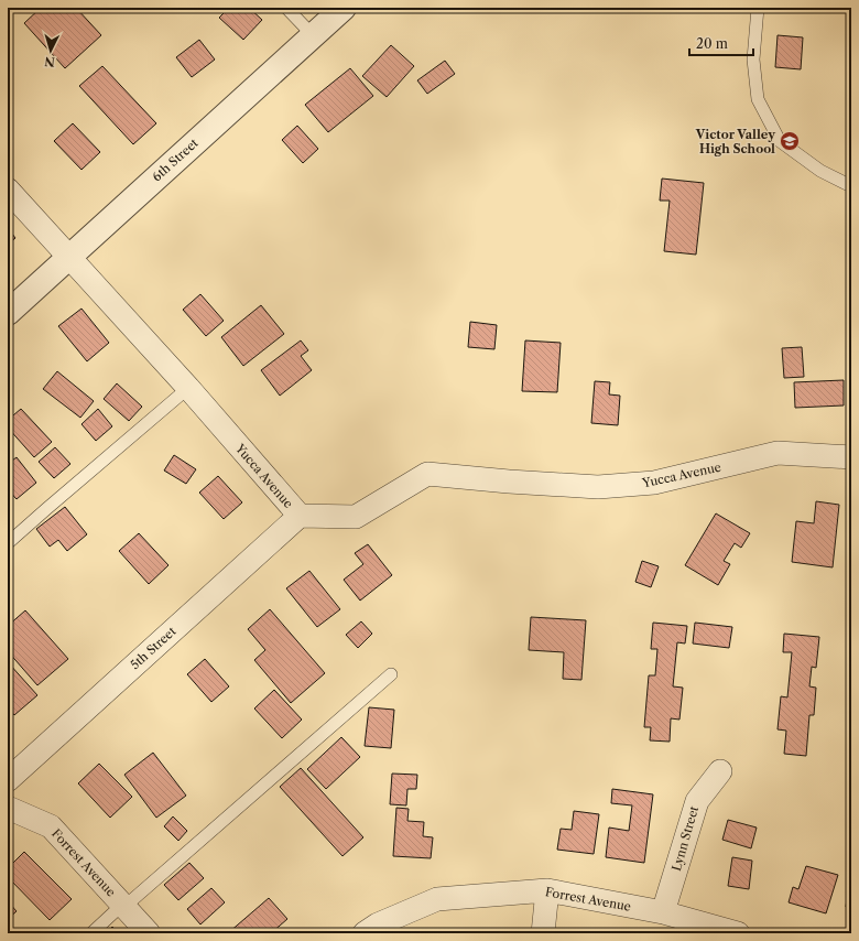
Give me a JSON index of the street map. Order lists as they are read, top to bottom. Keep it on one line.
{"streets":{"street":["6th Street","Yucca Avenue","5th Street","Lynn Street","Forrest Avenue"]},"crossings":[["6th Street","Yucca Avenue"],["Yucca Avenue","5th Street"],["Lynn Street","Forrest Avenue"]],"places":{"school or university":["Victor Valley High School"]},"scale_bar":"20 m","north":"bottom"}
